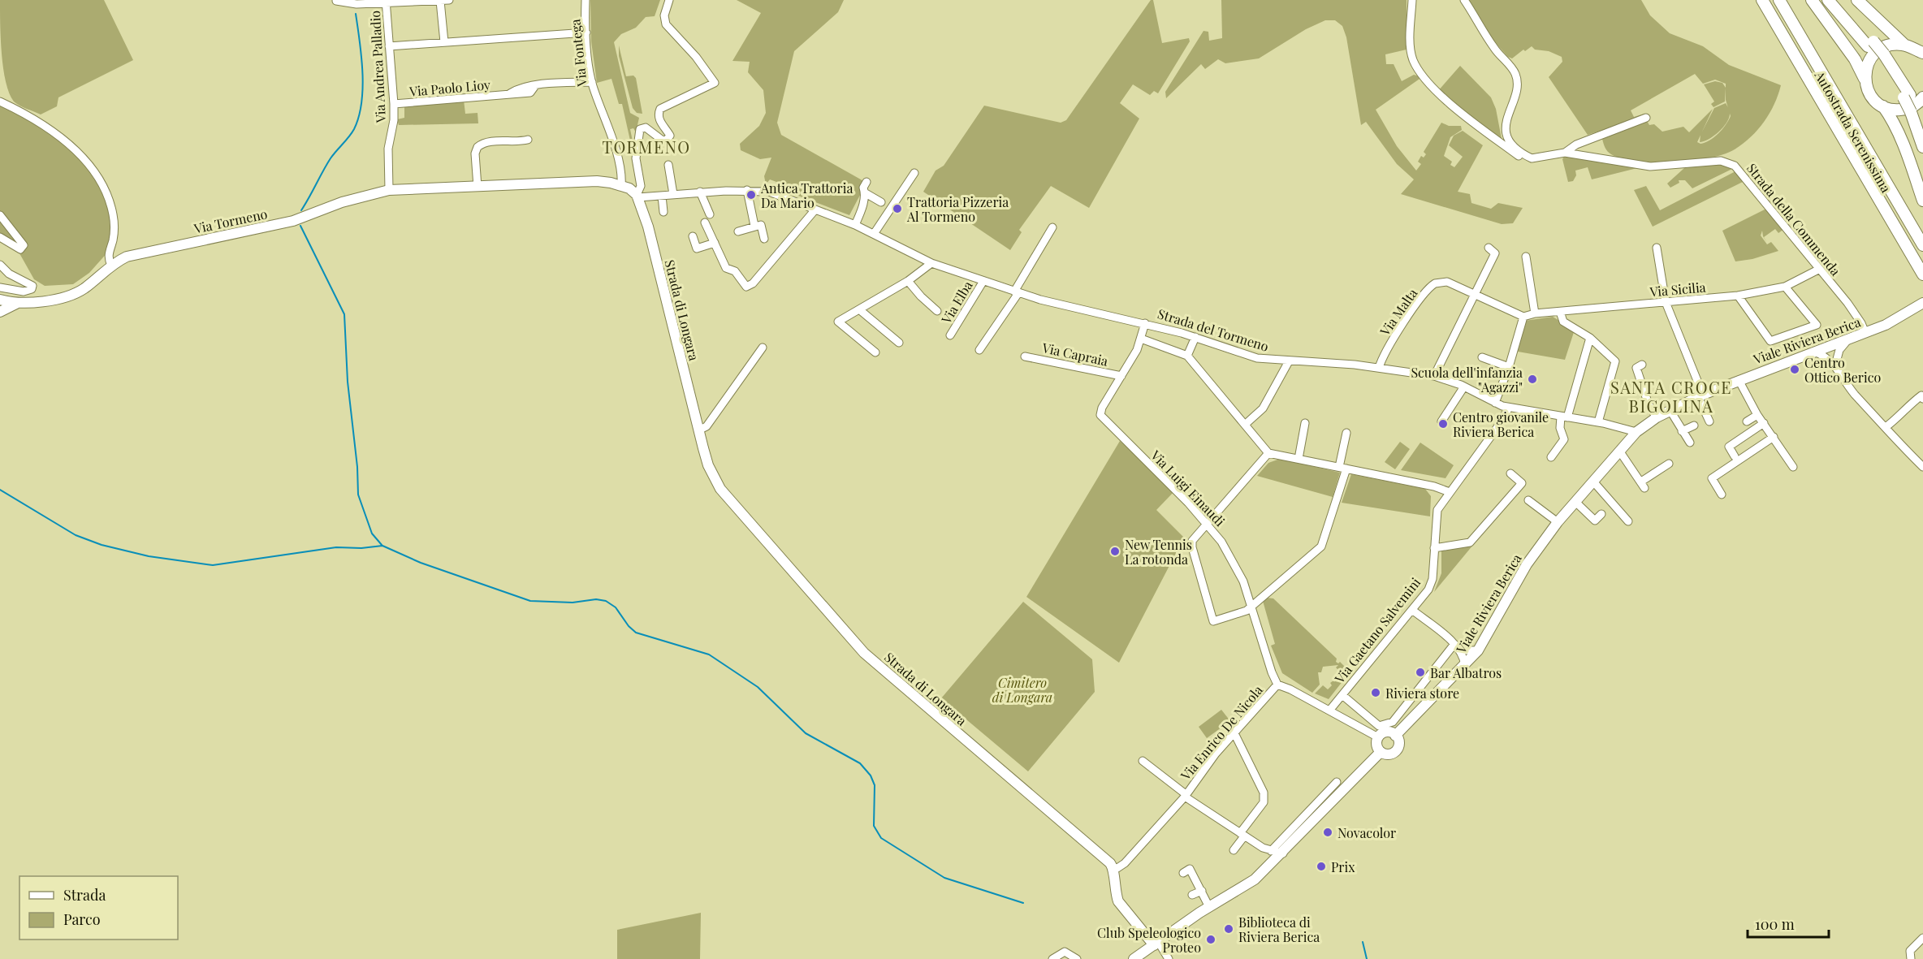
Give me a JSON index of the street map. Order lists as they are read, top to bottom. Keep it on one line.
{"streets":{"highway":["Autostrada Serenissima"],"main road":["Via Tormeno","Strada di Longara","Viale Riviera Berica"],"street":["Via Fontega","Via Andrea Palladio","Via Paolo Lioy","Strada della Commenda","Via Sicilia","Via Elba","Via Malta","Strada del Tormeno","Via Capraia","Via Luigi Einaudi","Via Gaetano Salvemini","Via Enrico De Nicola"]},"crossings":[["Via Fontega","Via Paolo Lioy"],["Via Fontega","Via Tormeno"],["Via Andrea Palladio","Via Paolo Lioy"],["Via Andrea Palladio","Via Tormeno"],["Strada della Commenda","Via Sicilia"],["Strada della Commenda","Viale Riviera Berica"],["Via Tormeno","Strada di Longara"],["Via Tormeno","Strada del Tormeno"],["Via Sicilia","Via Malta"],["Via Elba","Strada del Tormeno"],["Strada di Longara","Strada del Tormeno"],["Strada di Longara","Via Enrico De Nicola"],["Via Malta","Strada del Tormeno"],["Strada del Tormeno","Viale Riviera Berica"],["Strada del Tormeno","Via Luigi Einaudi"],["Strada del Tormeno","Via Gaetano Salvemini"],["Viale Riviera Berica","Via Enrico De Nicola"],["Via Capraia","Via Luigi Einaudi"],["Via Luigi Einaudi","Via Enrico De Nicola"],["Via Gaetano Salvemini","Via Enrico De Nicola"]],"districts":["TORMENO","SANTA CROCE BIGOLINA"],"parks":["Cimitero di Longara"],"places":["Antica Trattoria Da Mario","Trattoria Pizzeria Al Tormeno","Centro Ottico Berico","Scuola dell'infanzia \"Agazzi\"","Centro giovanile Riviera Berica","New Tennis La rotonda","Bar Albatros","Riviera store","Novacolor","Prix","Biblioteca di Riviera Berica","Club Speleologico Proteo"],"legend":["Strada","Parco"],"scale_bar":"100 m"}
